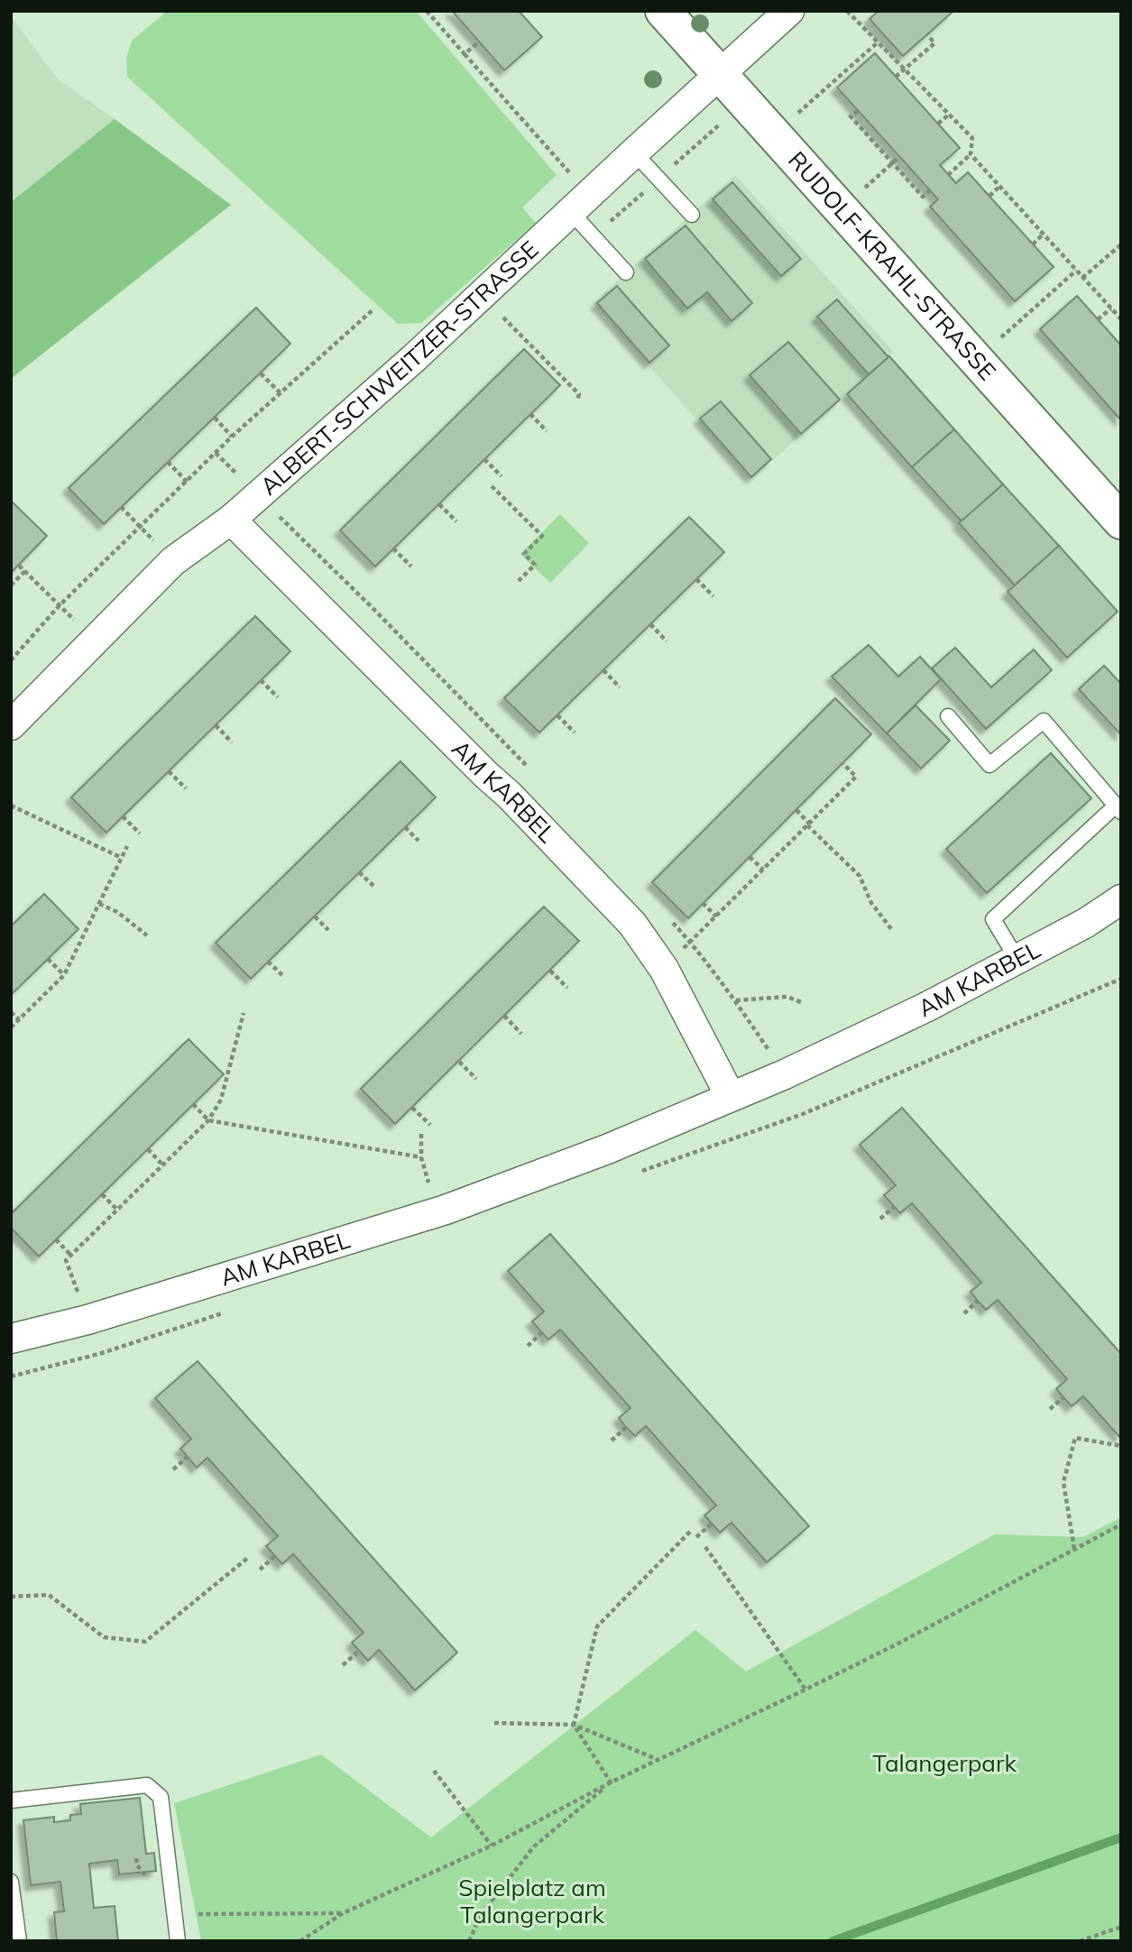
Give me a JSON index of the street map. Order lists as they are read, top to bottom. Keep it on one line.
{"streets":{"street":["RUDOLF-KRAHL-STRASSE","ALBERT-SCHWEITZER-STRASSE","AM KARBEL"]},"crossings":[["RUDOLF-KRAHL-STRASSE","ALBERT-SCHWEITZER-STRASSE"],["ALBERT-SCHWEITZER-STRASSE","AM KARBEL"]],"parks":["Talangerpark","Spielplatz am Talangerpark"]}
